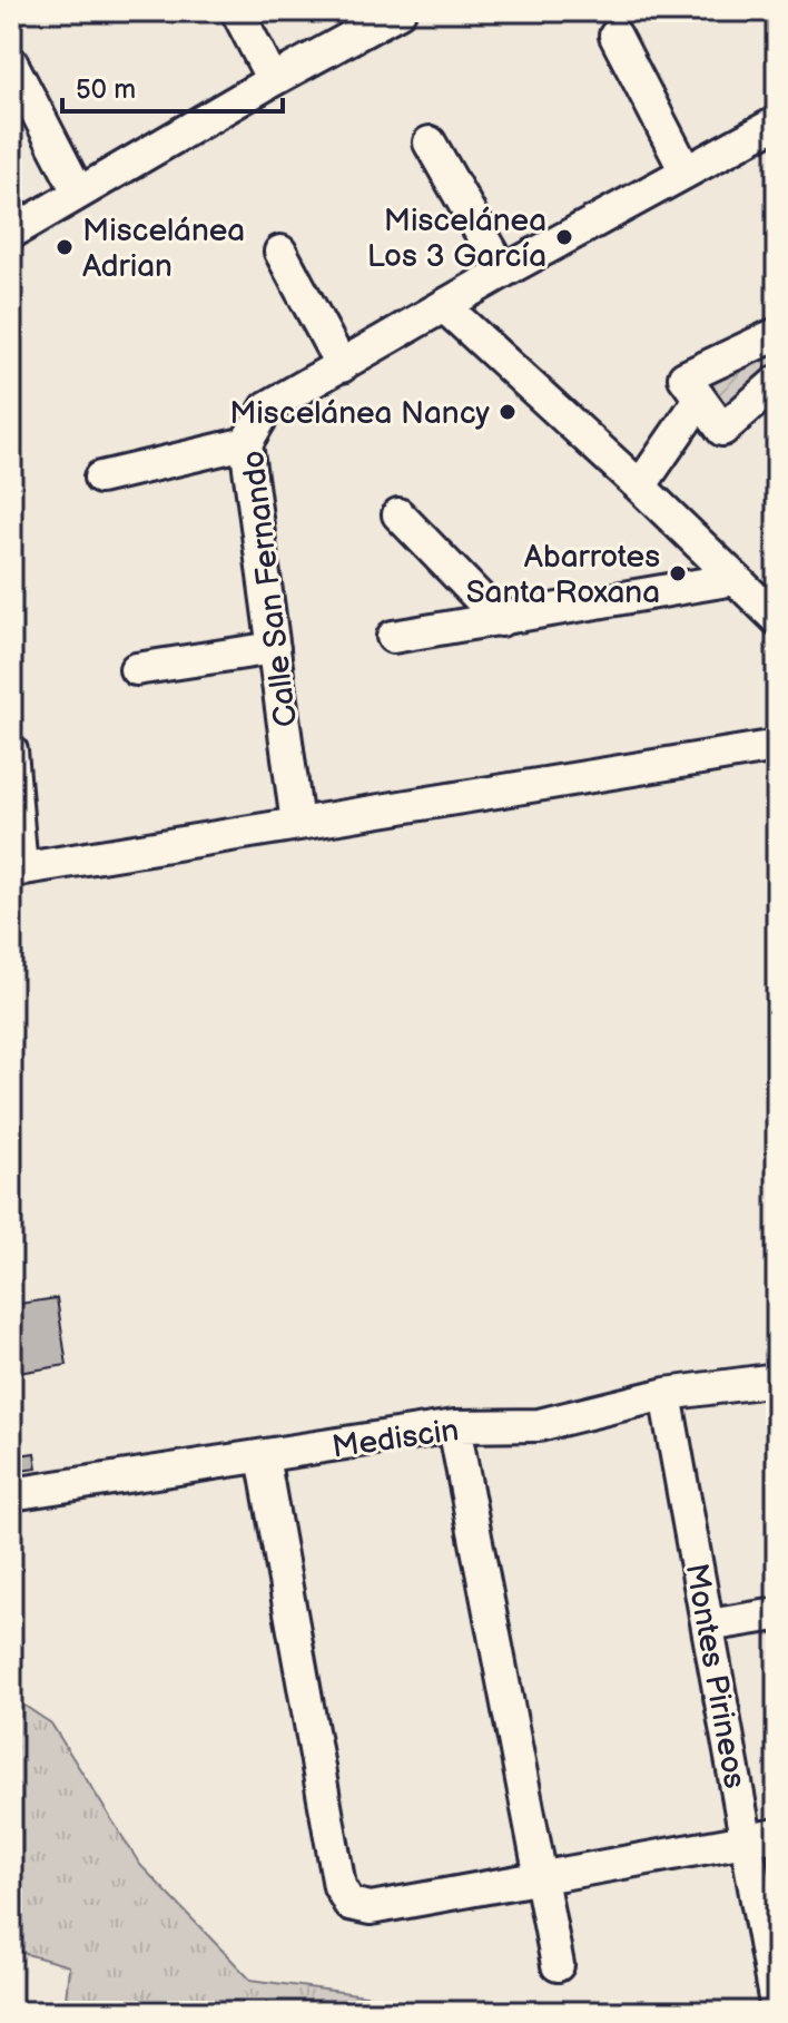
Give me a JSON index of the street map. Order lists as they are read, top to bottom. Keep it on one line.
{"streets":{"street":["Calle San Fernando","Mediscin","Montes Pirineos"]},"crossings":[["Mediscin","Montes Pirineos"]],"places":["Miscelánea Los 3 García","Miscelánea Adrian","Miscelánea Nancy","Abarrotes Santa Roxana"],"scale_bar":"50 m"}
